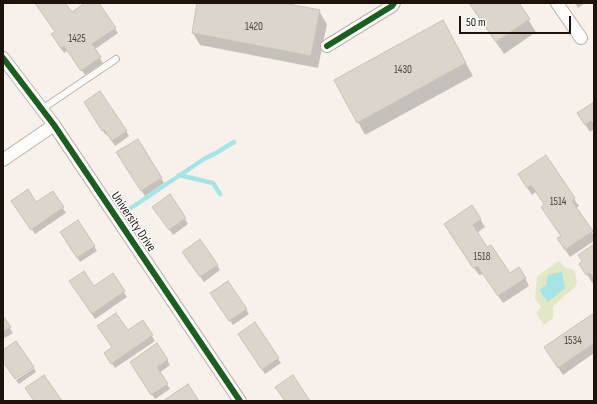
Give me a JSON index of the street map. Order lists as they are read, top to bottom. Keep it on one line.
{"streets":{"street":["University Drive"]},"house_numbers":["1420","1425","1430","1514","1518","1534"],"scale_bar":"50 m"}
